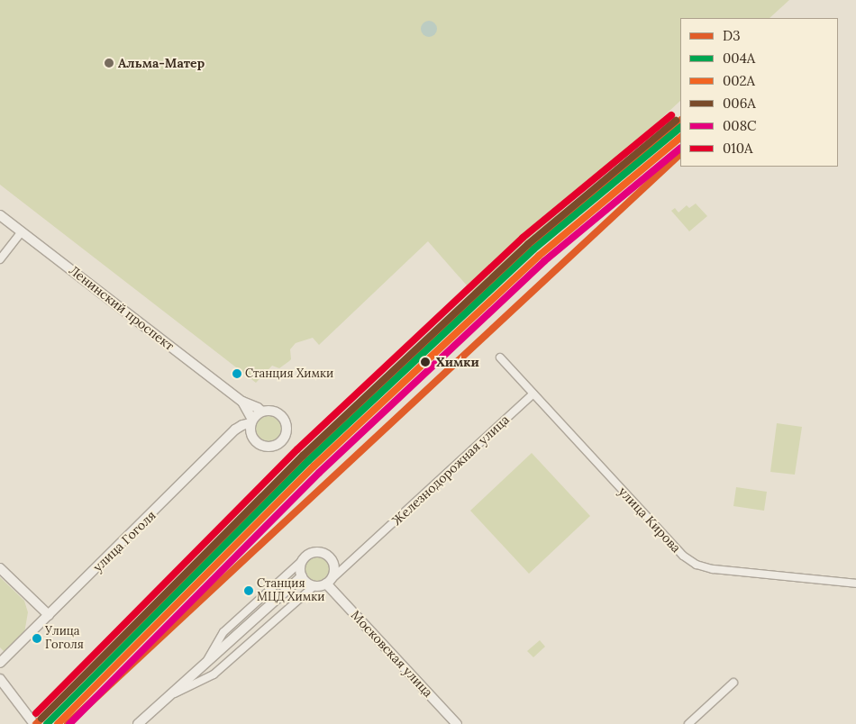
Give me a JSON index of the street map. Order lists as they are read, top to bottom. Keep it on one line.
{"streets":{"street":["Ленинский проспект","Железнодорожная улица","улица Кирова","улица Гоголя","Московская улица"]},"crossings":[["Ленинский проспект","улица Гоголя"],["Железнодорожная улица","улица Кирова"],["Железнодорожная улица","Московская улица"]],"places":["Альма-Матер","Химки","Станция Химки","Станция МЦД Химки","Улица Гоголя"],"lines":["transit line 010А","transit line D3","transit line 006А","transit line 004А","transit line 002А","transit line 008С"],"legend":["D3","004А","002А","006А","008С","010А"]}
